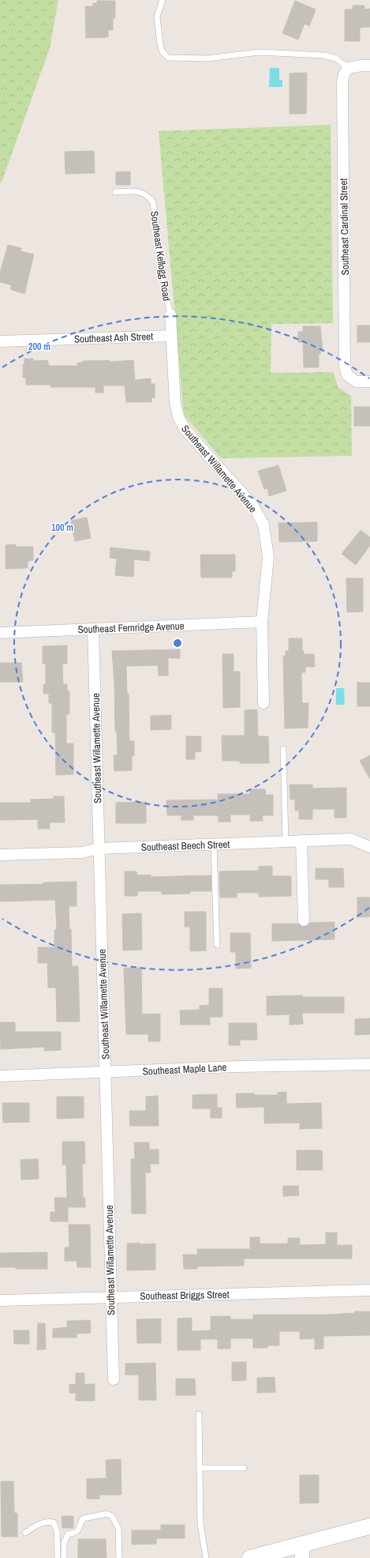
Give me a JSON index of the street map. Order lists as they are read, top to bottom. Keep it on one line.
{"streets":{"street":["Southeast Cardinal Street","Southeast Ash Street","Southeast Willamette Avenue","Southeast Fernridge Avenue","Southeast Beech Street","Southeast Maple Lane","Southeast Briggs Street"],"lane":["Southeast Kellogg Road"]},"crossings":[["Southeast Kellogg Road","Southeast Willamette Avenue"],["Southeast Ash Street","Southeast Willamette Avenue"],["Southeast Willamette Avenue","Southeast Fernridge Avenue"],["Southeast Willamette Avenue","Southeast Beech Street"],["Southeast Willamette Avenue","Southeast Maple Lane"],["Southeast Willamette Avenue","Southeast Briggs Street"]],"rings":["200 m","100 m"]}
